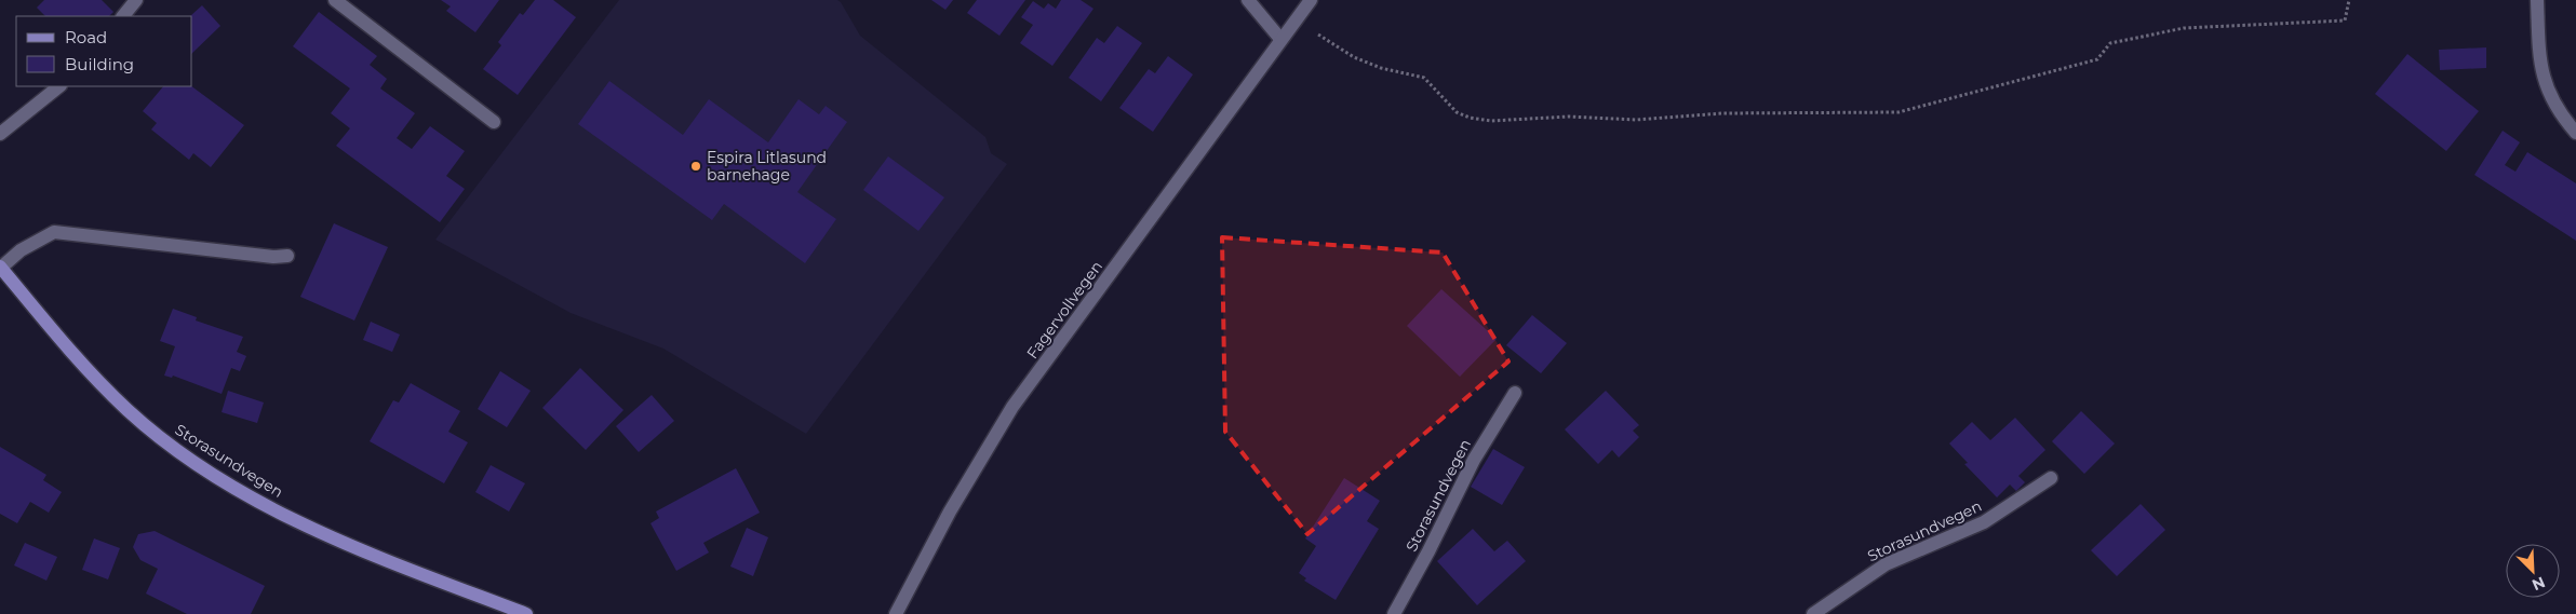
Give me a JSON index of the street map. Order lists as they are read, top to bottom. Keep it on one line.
{"streets":{"main road":["Storasundvegen"],"street":["Fagervollvegen"]},"places":["Espira Litlasund barnehage"],"legend":["Road","Building"],"north":"bottom right"}
